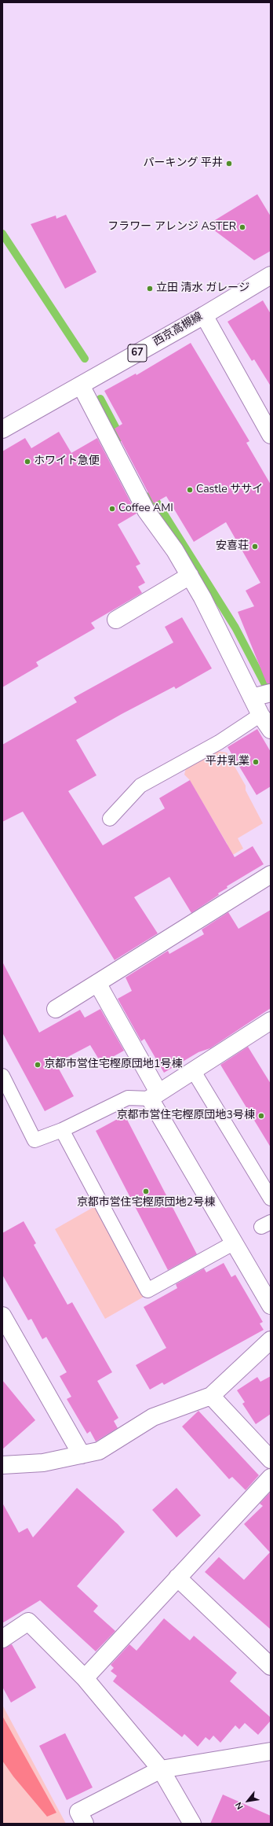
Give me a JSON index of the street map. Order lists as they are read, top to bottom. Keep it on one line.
{"streets":{"street":["西京高槻線","67"]},"places":["パーキング 平井","フラワー アレンジ ASTER","立田 清水 ガレージ","ホワイト急便","Castle ササイ","Coffee AMI","安喜荘","平井乳業","京都市営住宅樫原団地1号棟","京都市営住宅樫原団地3号棟","京都市営住宅樫原団地2号棟"],"north":"bottom left"}
